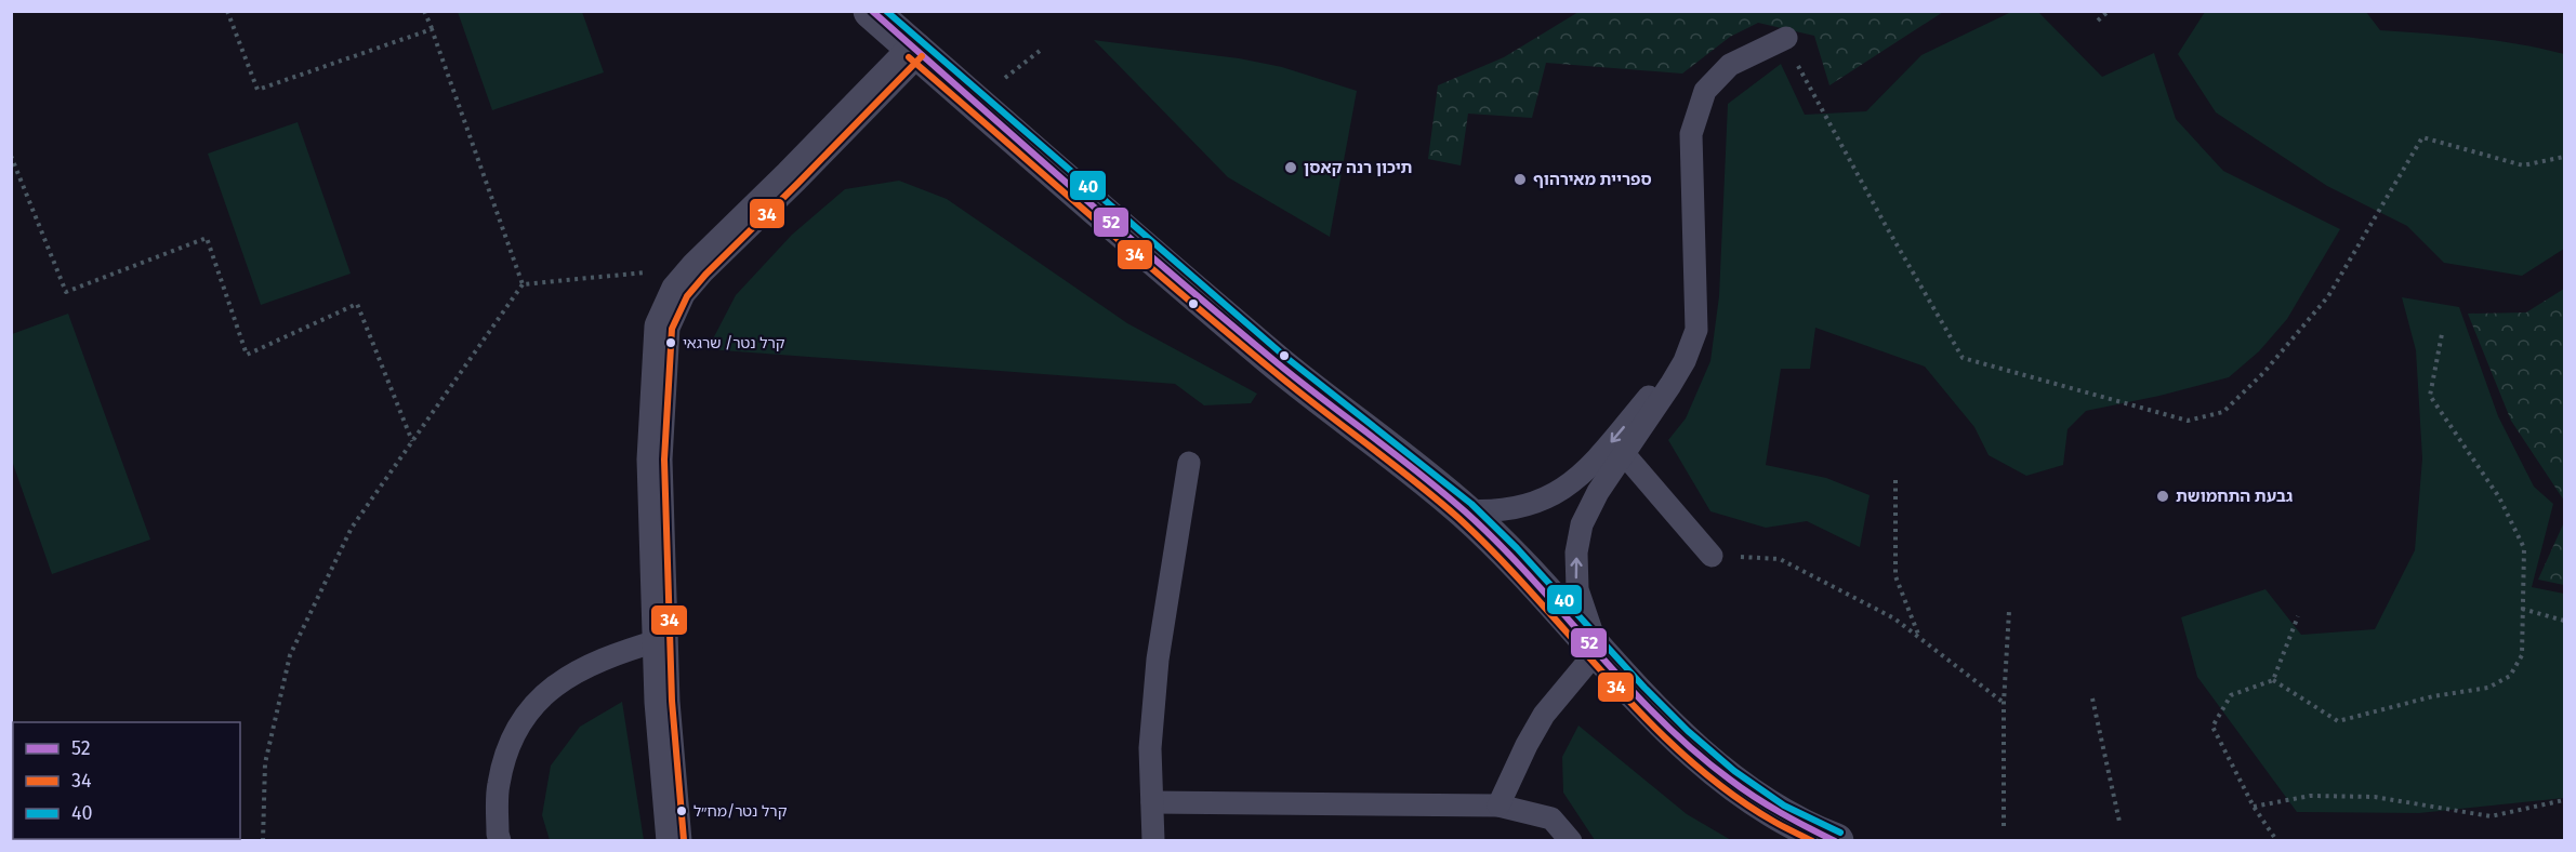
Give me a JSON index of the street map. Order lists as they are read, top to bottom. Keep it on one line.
{"places":["תיכון רנה קאסן","ספריית מאירהוף","קרל נטר/ שרגאי","גבעת התחמושת","קרל נטר/מח״ל"],"lines":["transit line 52","transit line 40","transit line 34"],"legend":["52","34","40"]}
